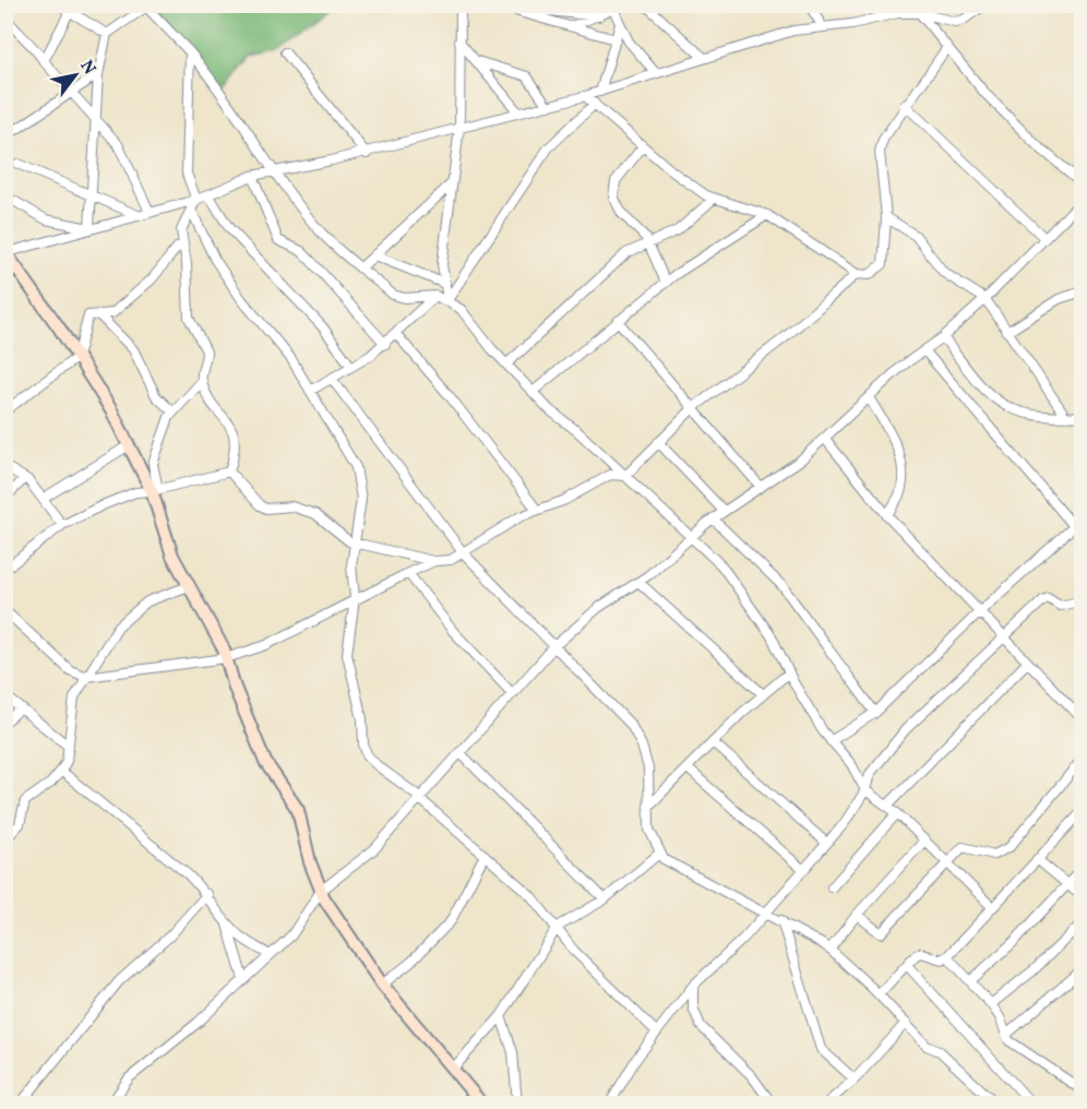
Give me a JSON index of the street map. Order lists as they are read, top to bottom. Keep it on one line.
{"north":"top right"}
